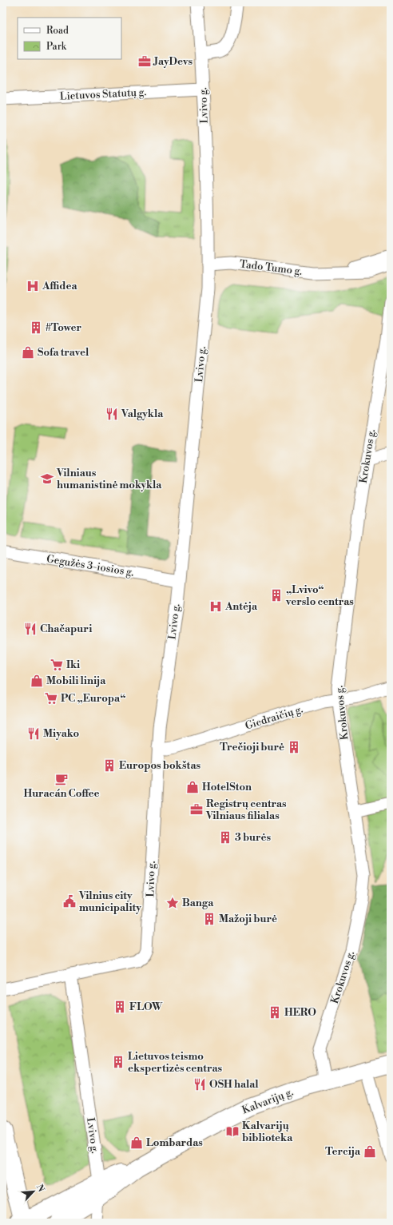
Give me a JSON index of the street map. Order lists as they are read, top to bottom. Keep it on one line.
{"streets":{"main road":["Kalvarijų g."],"street":["Lietuvos Statutų g.","Lvivo g.","Tado Tumo g.","Krokuvos g.","Gegužės 3-iosios g.","Giedraičių g."]},"crossings":[["Lietuvos Statutų g.","Lvivo g."],["Lvivo g.","Tado Tumo g."],["Lvivo g.","Gegužės 3-iosios g."],["Lvivo g.","Giedraičių g."],["Lvivo g.","Kalvarijų g."],["Krokuvos g.","Giedraičių g."],["Krokuvos g.","Kalvarijų g."]],"places":{"office":["JayDevs","Registrų centras Vilniaus filialas"],"hospital":["Affidea","Antėja"],"building":["#Tower","„Lvivo“ verslo centras","Trečioji burė","Europos bokštas","3 burės","Mažoji burė","FLOW","HERO","Lietuvos teismo ekspertizės centras"],"shop":["Sofa travel","Mobili linija","HotelSton","Lombardas","Tercija"],"restaurant":["Valgykla","Chačapuri","Miyako","OSH halal"],"school or university":["Vilniaus humanistinė mokykla"],"supermarket":["Iki","PC „Europa“"],"cafe":["Huracán Coffee"],"public building":["Vilnius city municipality"],"place":["Banga"],"library":["Kalvarijų biblioteka"]},"legend":["Road","Park"],"north":"top right"}
